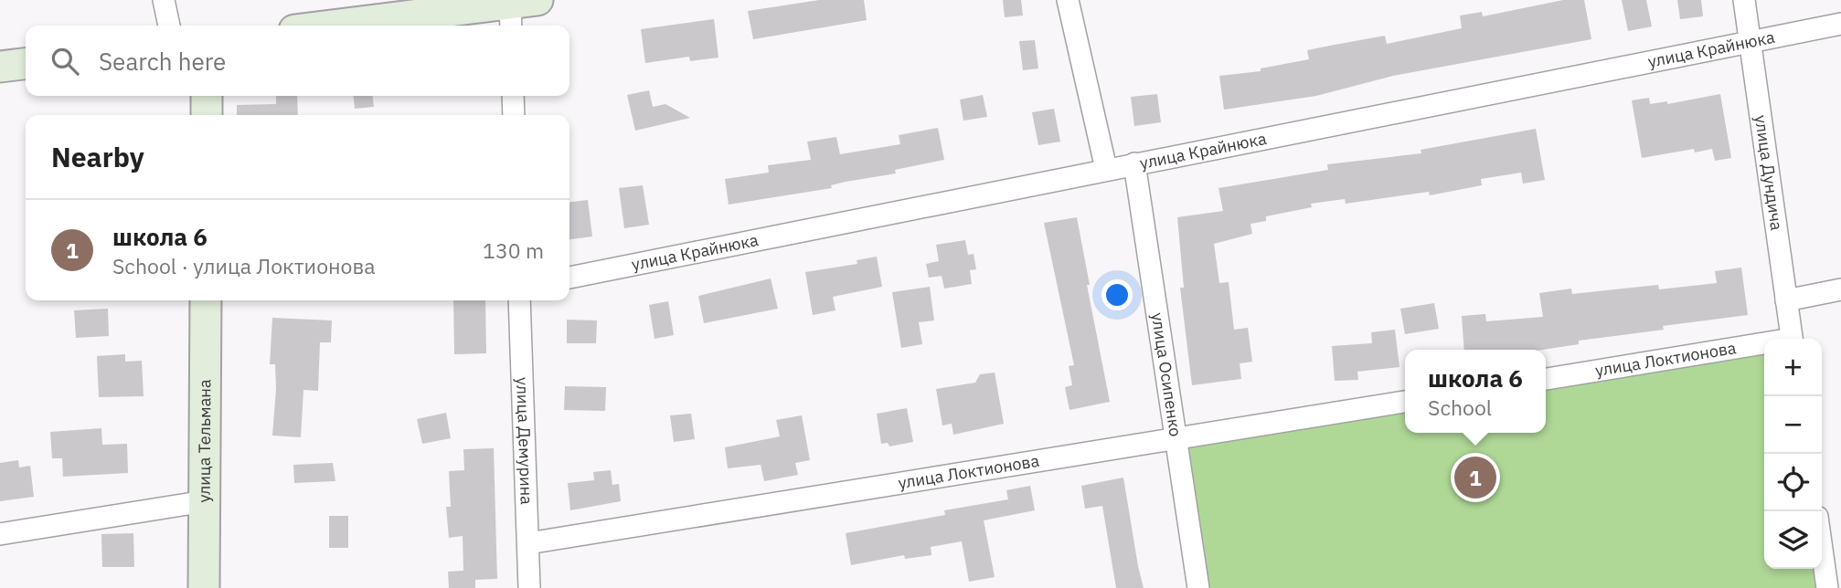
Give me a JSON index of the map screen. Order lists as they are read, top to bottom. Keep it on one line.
{"streets":{"main road":["улица Тельмана"],"street":["улица Крайнюка","улица Дундича","улица Локтионова","улица Осипенко","улица Демурина"]},"crossings":[["улица Крайнюка","улица Дундича"],["улица Крайнюка","улица Осипенко"],["улица Локтионова","улица Осипенко"],["улица Локтионова","улица Демурина"]],"page":{"search":"Search here","heading":"Nearby","list":[{"mark":"1","name":"школа 6","note":"School · улица Локтионова","value":"130 m"}],"map_buttons":["+","−"],"popup":["школа 6","School"],"pins":"1"}}
